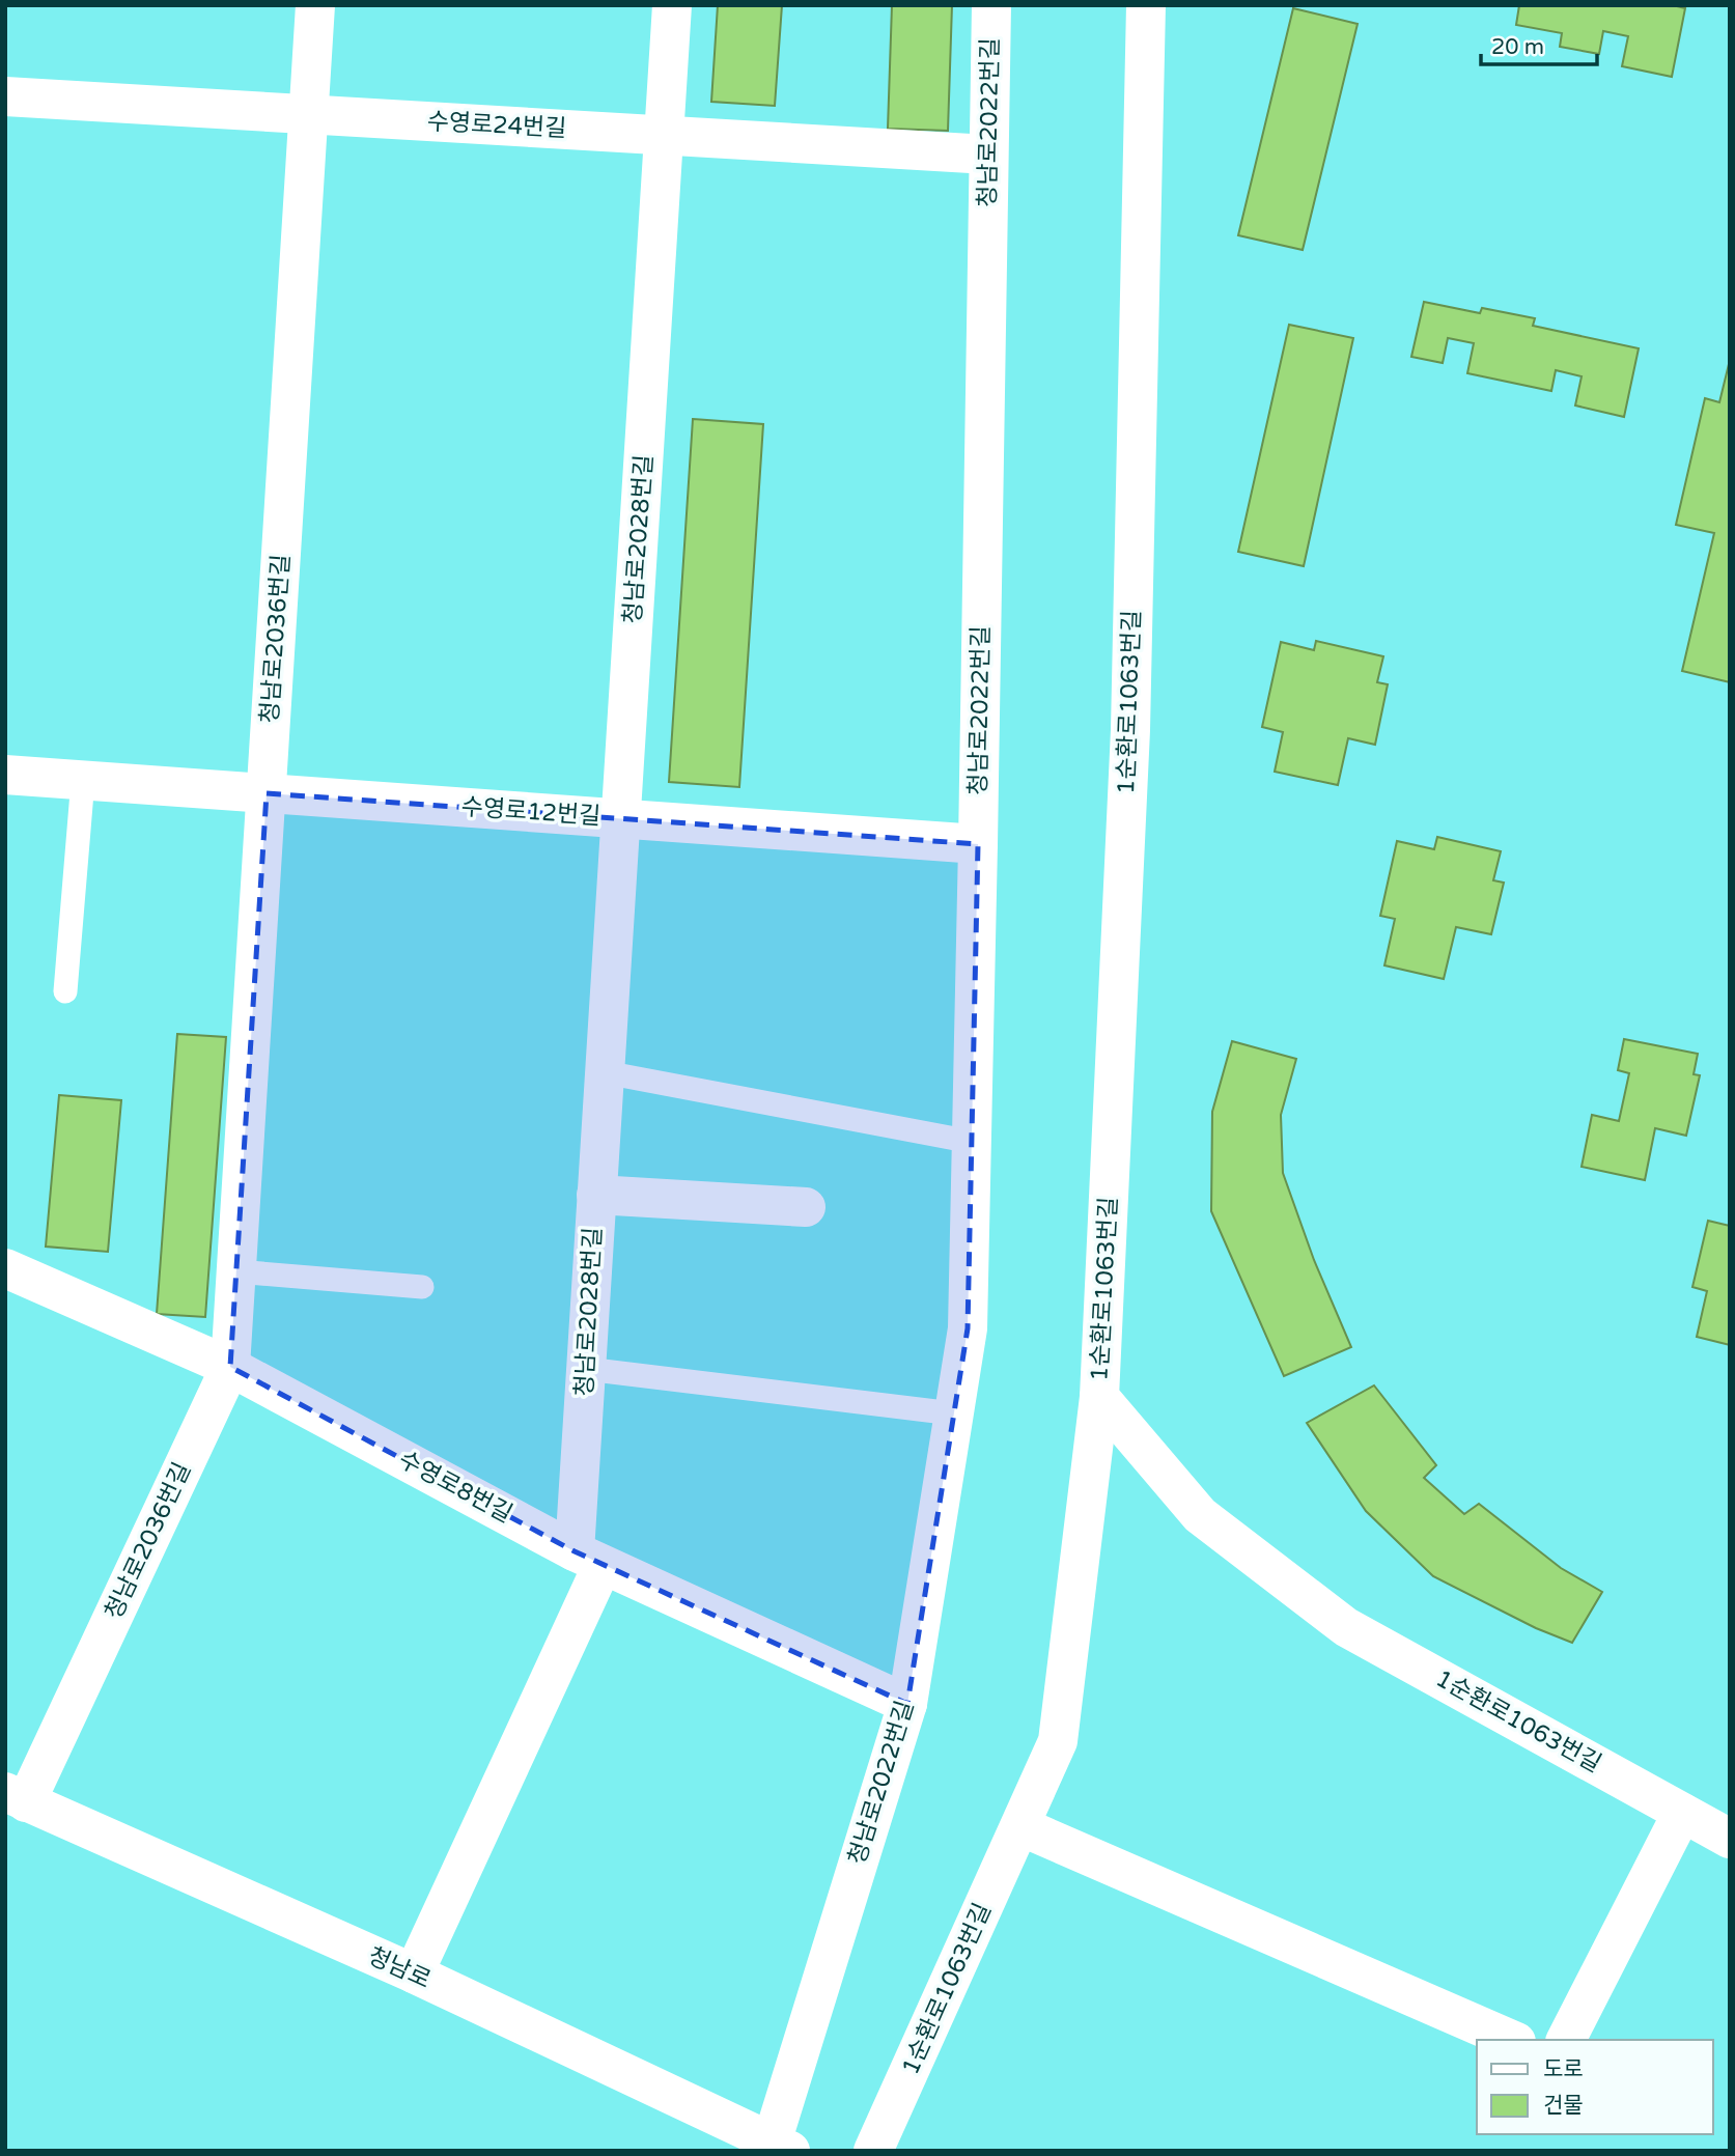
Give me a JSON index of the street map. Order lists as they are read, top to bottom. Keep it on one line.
{"streets":{"street":["청남로2022번길","수영로24번길","청남로2028번길","청남로2036번길","1순환로1063번길","수영로12번길","수영로8번길","청남로"]},"crossings":[["청남로2022번길","수영로24번길"],["청남로2022번길","수영로12번길"],["청남로2022번길","수영로8번길"],["청남로2022번길","청남로"],["수영로24번길","청남로2028번길"],["수영로24번길","청남로2036번길"],["청남로2028번길","수영로12번길"],["청남로2028번길","수영로8번길"],["청남로2028번길","청남로"],["청남로2036번길","수영로12번길"],["청남로2036번길","수영로8번길"],["청남로2036번길","청남로"]],"legend":["도로","건물"],"scale_bar":"20 m"}
